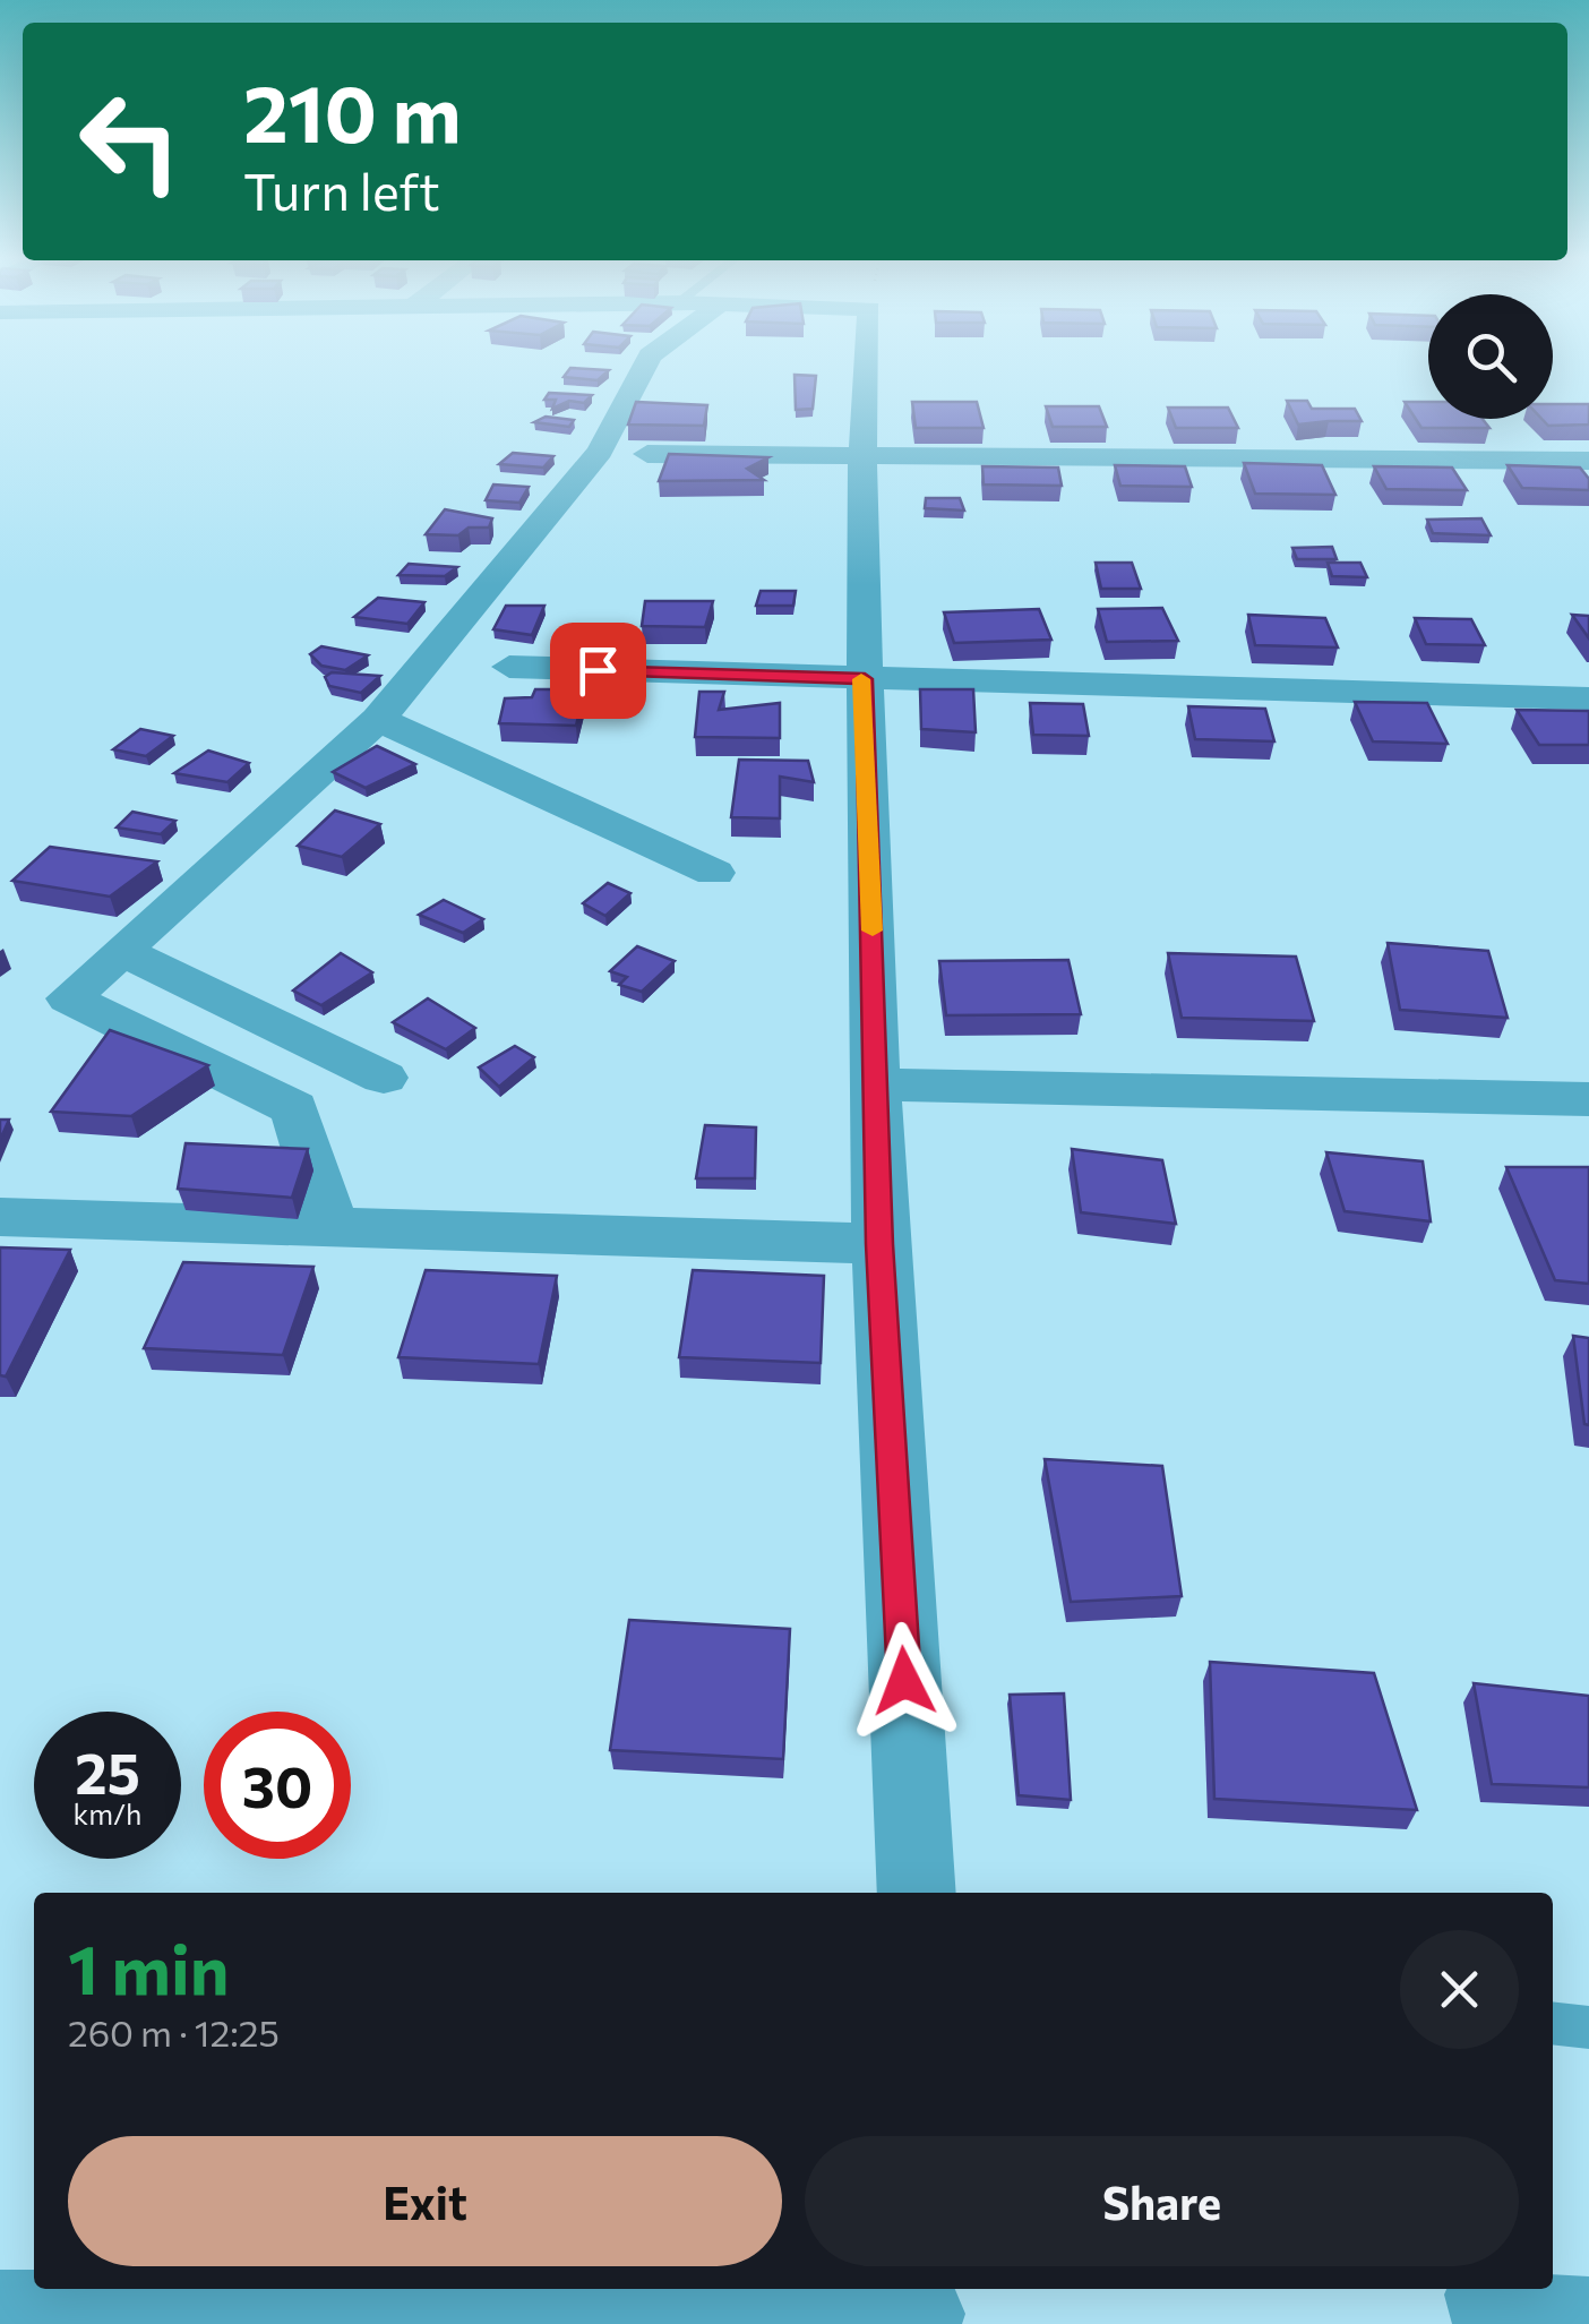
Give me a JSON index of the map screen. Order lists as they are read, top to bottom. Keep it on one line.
{"page":{"turn":["210 m","Turn left"],"speed":"25 km/h","limit":"30","heading":["1 min","260 m · 12:25"],"buttons":["Exit","Share"]}}
